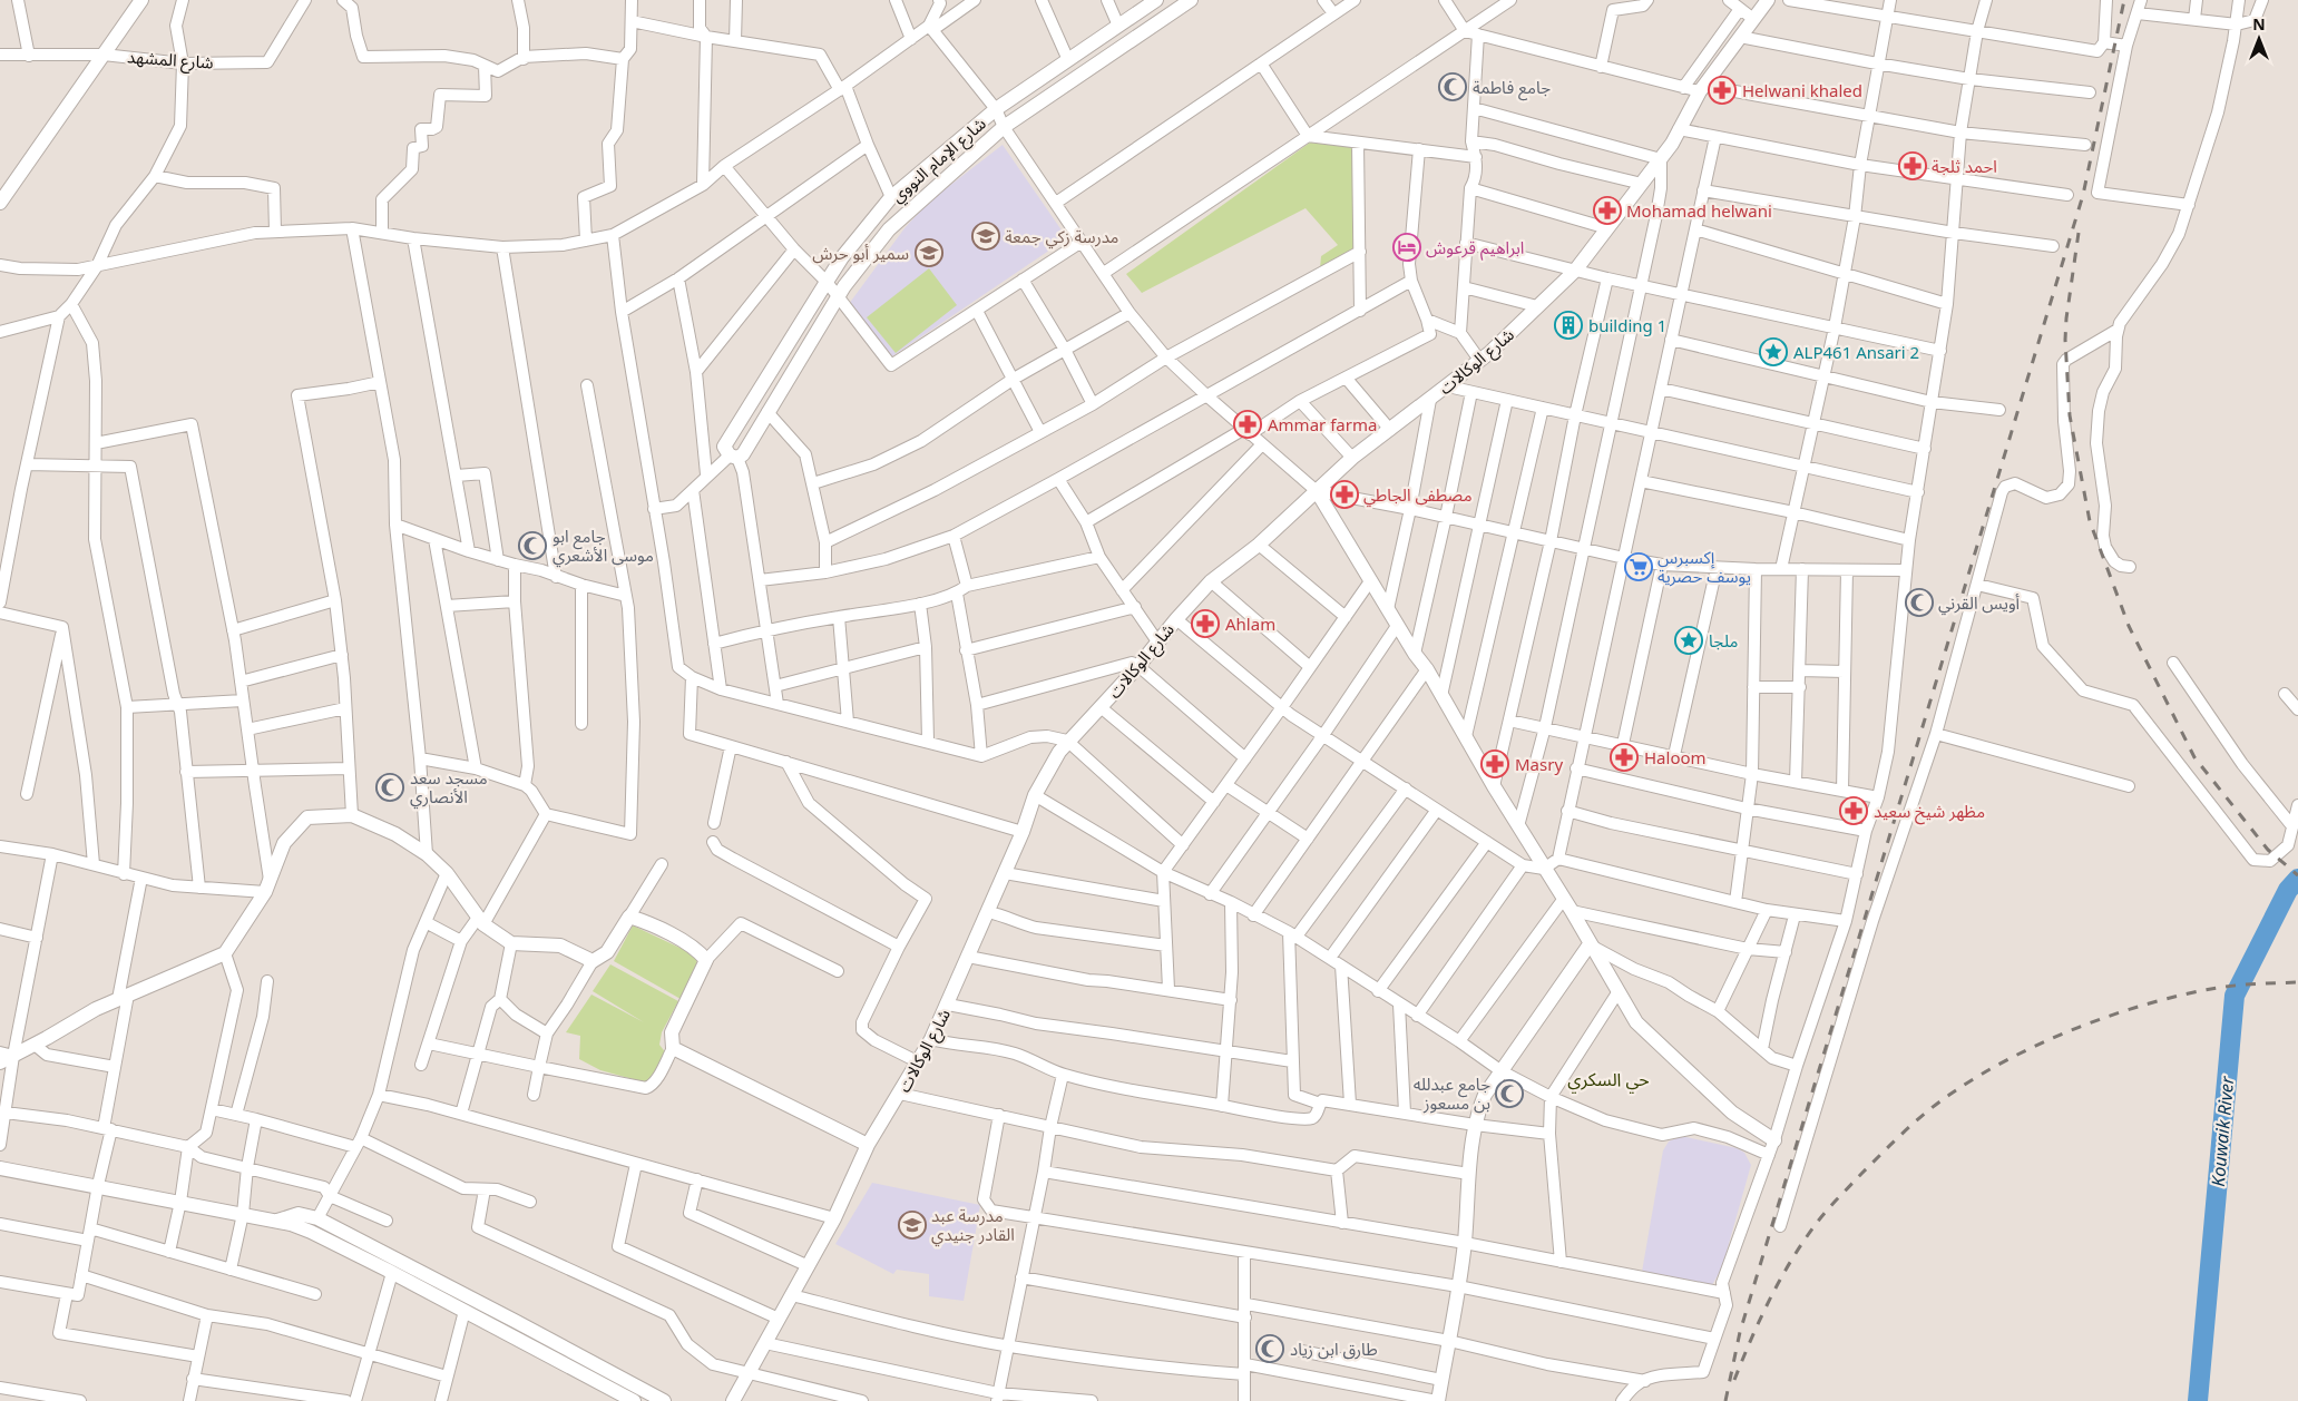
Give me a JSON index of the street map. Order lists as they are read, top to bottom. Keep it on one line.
{"streets":{"street":["شارع المشهد","شارع الإمام النووي","شارع الوكالات"]},"districts":["حي السكري"],"water":["Kouwaik River"],"places":{"mosque":["جامع فاطمة","جامع ابو موسى الأشعري","أويس القرني","مسجد سعد الأنصاري","جامع عبدلله بن مسعوز","طارق ابن زياد"],"pharmacy":["Helwani khaled","احمد ثلجة","Mohamad helwani","Ammar farma","مصطفى الجاطي","Ahlam","Haloom","Masry","مظهر شيخ سعيد"],"school or university":["مدرسة زكي جمعة","سمير أبو حرش","مدرسة عبد القادر جنيدي"],"hotel":["ابراهيم قرعوش"],"building":["building 1"],"place":["ALP461 Ansari 2","ملجا"],"supermarket":["إكسبرس يوسف حصرية"]},"north":"top"}
